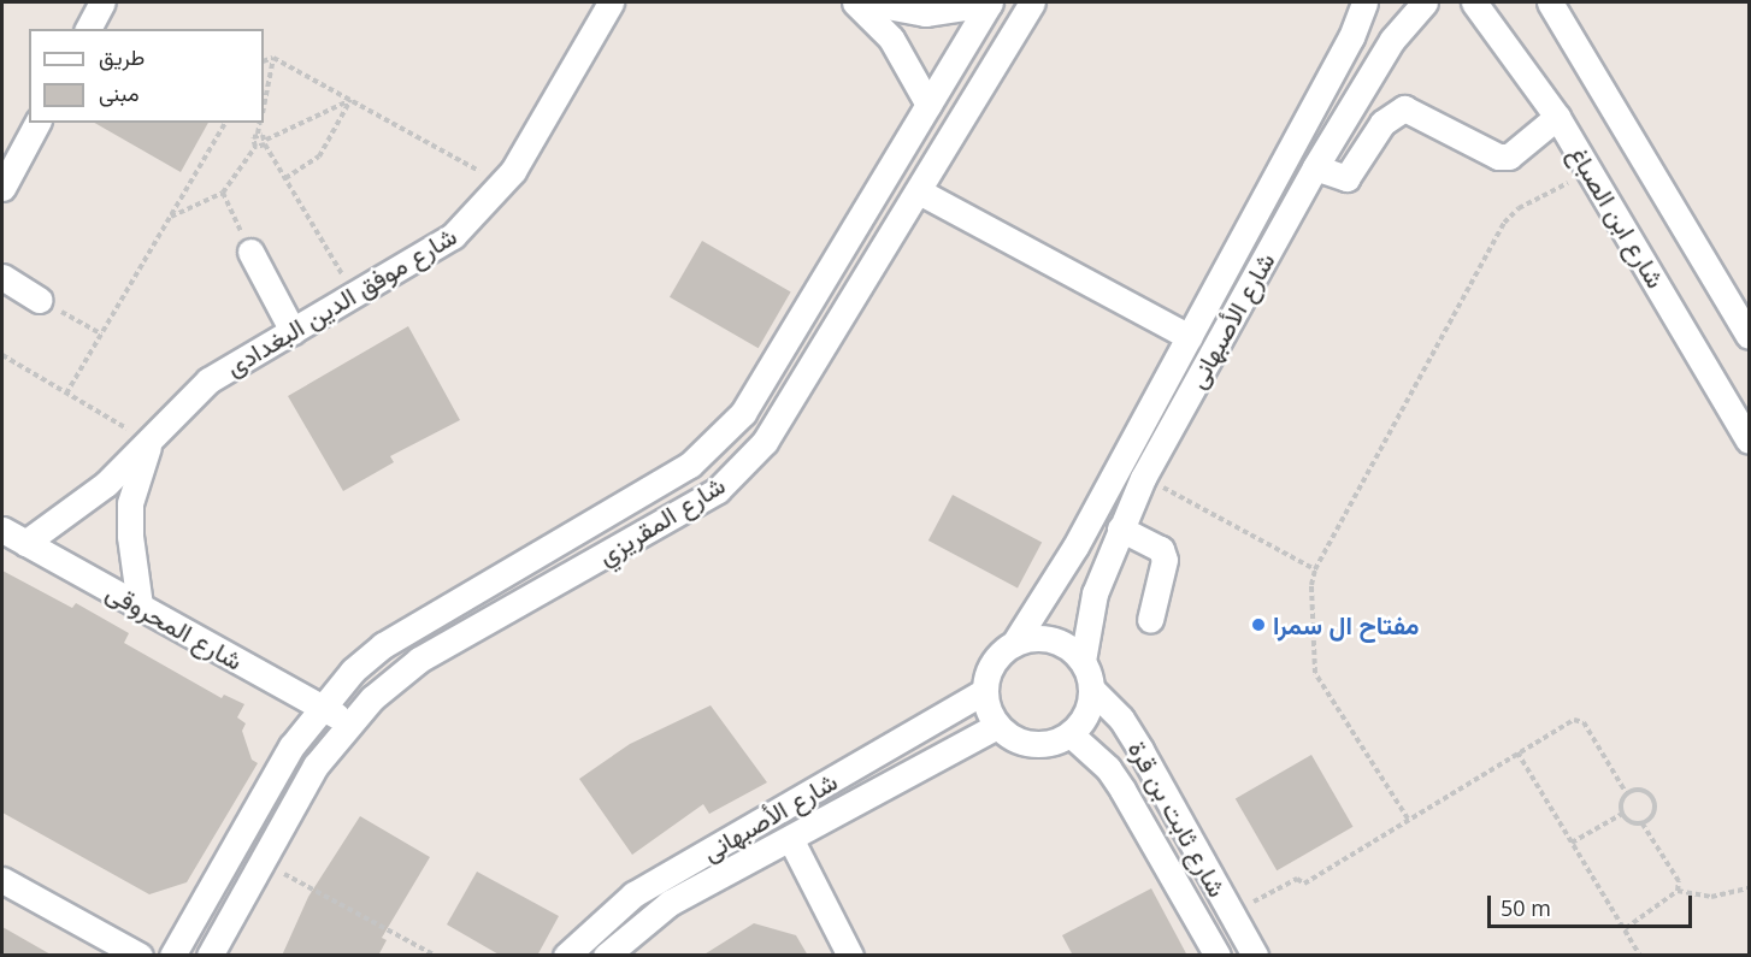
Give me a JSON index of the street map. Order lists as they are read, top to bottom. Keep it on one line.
{"streets":{"street":["شارع ابن الصباغ","شارع موفق الدين البغدادى","شارع الأصبهانى","شارع المقريزي","شارع المحروقى","شارع ثابت بن قرة"]},"crossings":[["شارع موفق الدين البغدادى","شارع المحروقى"],["شارع الأصبهانى","شارع ثابت بن قرة"],["شارع المقريزي","شارع المحروقى"]],"places":["مفتاح ال سمرا"],"legend":["طريق","مبنى"],"scale_bar":"50 m"}
